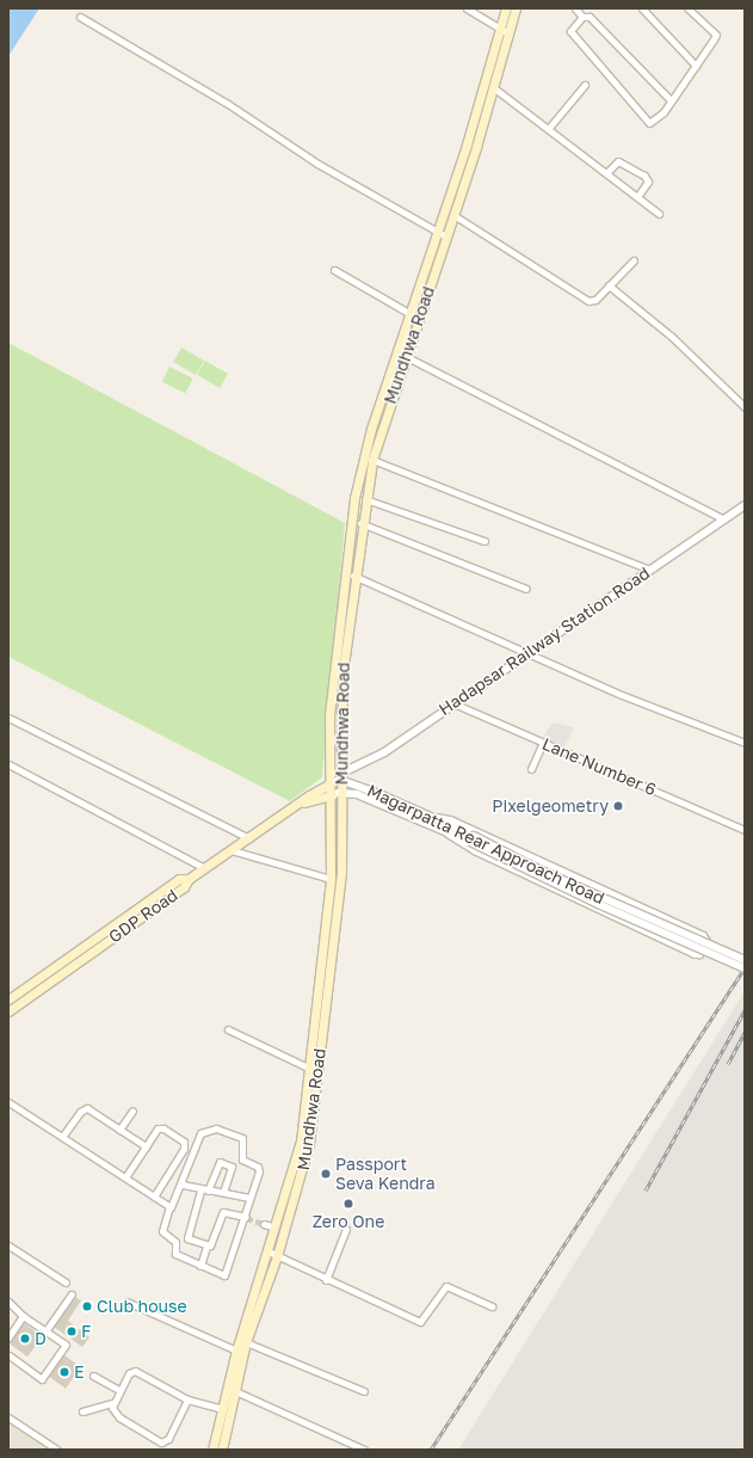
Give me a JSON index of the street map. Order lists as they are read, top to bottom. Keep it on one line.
{"streets":{"main road":["Mundhwa Road","Magarpatta Rear Approach Road","GDP Road"],"street":["Hadapsar Railway Station Road","Lane Number 6"]},"crossings":[["Mundhwa Road","Hadapsar Railway Station Road"],["Mundhwa Road","Magarpatta Rear Approach Road"],["Hadapsar Railway Station Road","Lane Number 6"],["Hadapsar Railway Station Road","Magarpatta Rear Approach Road"]],"places":["Pixelgeometry","Passport Seva Kendra","Zero One","Club house","F","D","E"]}
